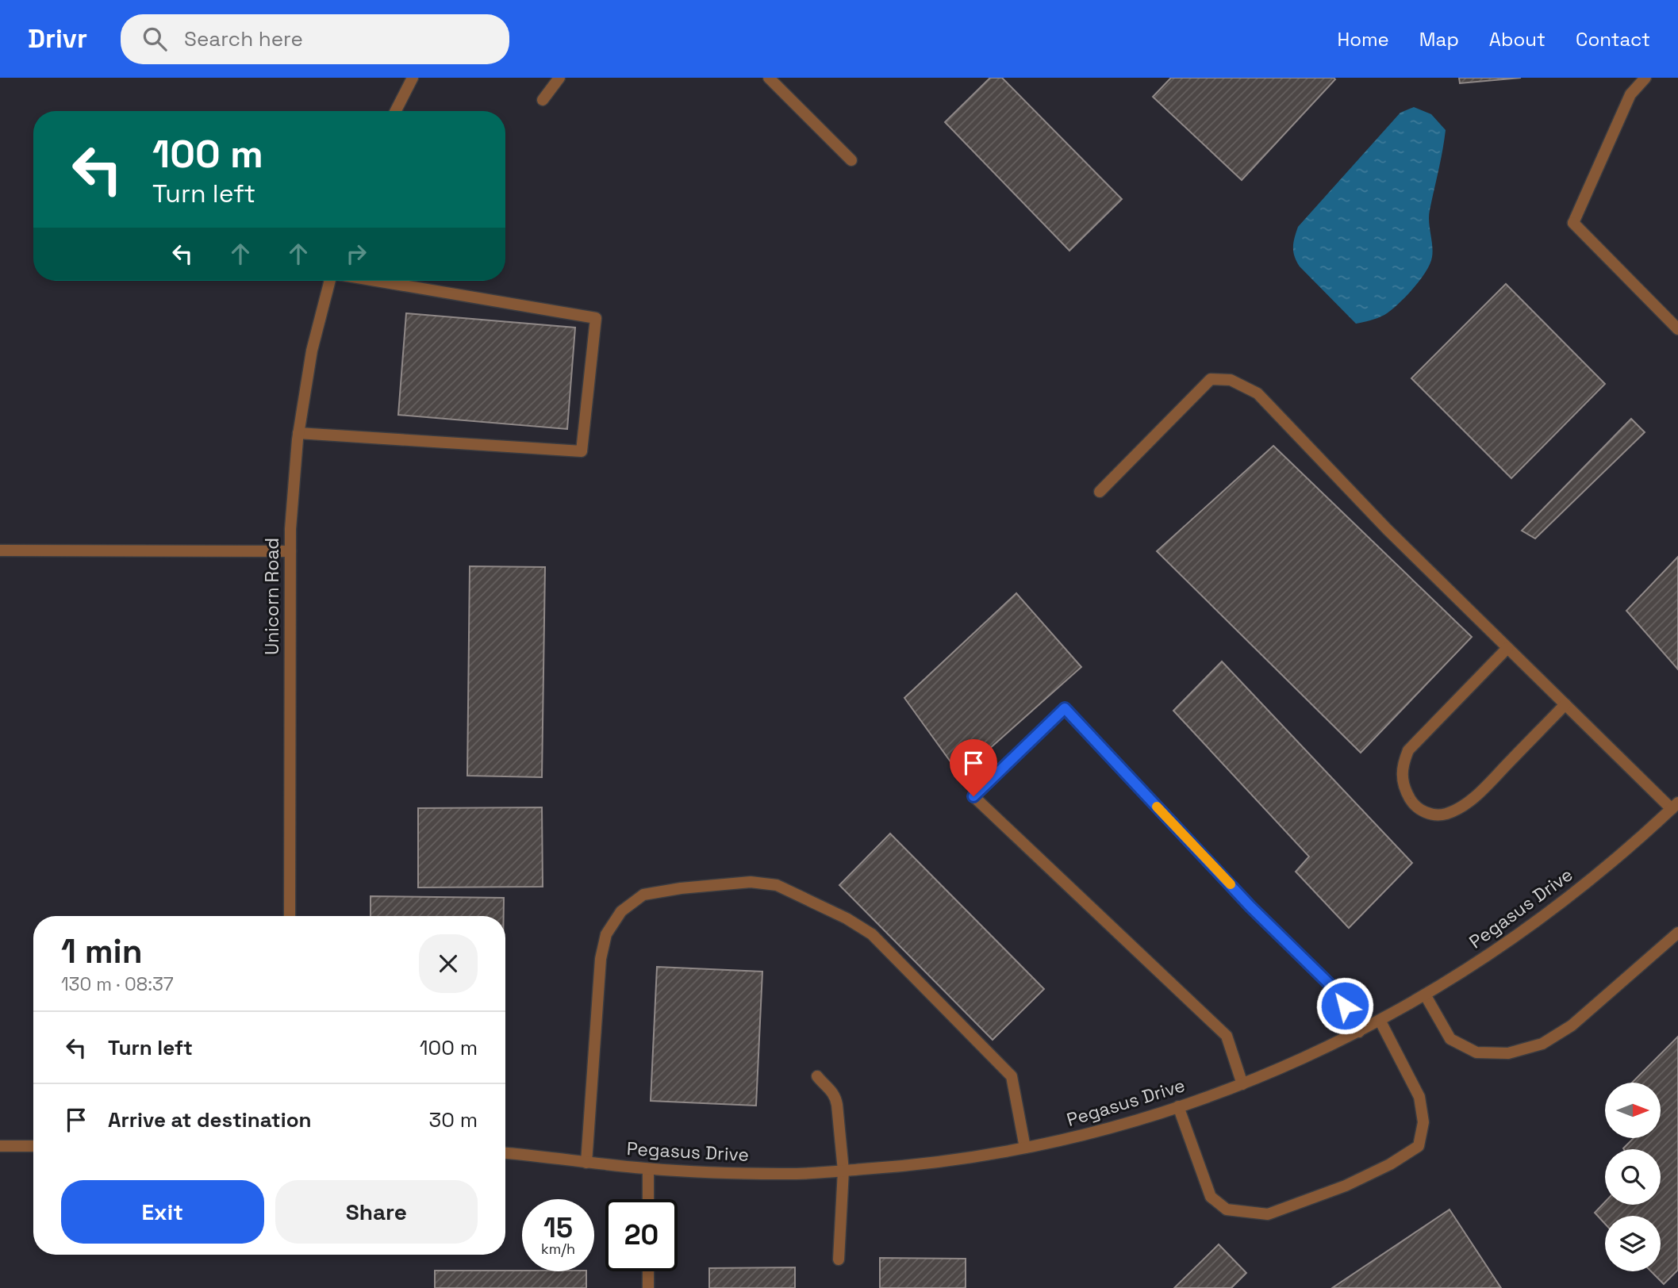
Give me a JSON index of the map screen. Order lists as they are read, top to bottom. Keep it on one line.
{"streets":{"street":["Unicorn Road","Pegasus Drive"]},"north":"right","page":{"header":"Drivr","search":"Search here","nav":["Home","Map","About","Contact"],"turn":["100 m","Turn left"],"heading":["1 min","130 m · 08:37"],"list":[{"name":"Turn left","value":"100 m"},{"name":"Arrive at destination","value":"30 m"}],"buttons":["Exit","Share"],"speed":"15 km/h","limit":"20"}}
